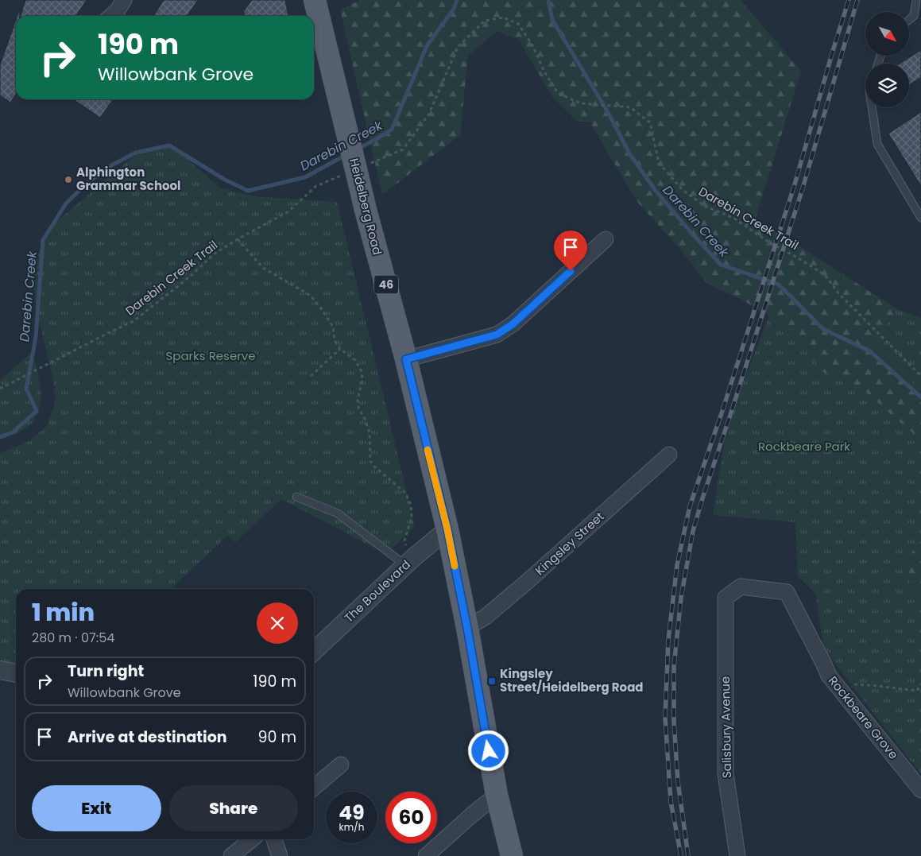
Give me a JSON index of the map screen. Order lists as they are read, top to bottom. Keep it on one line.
{"streets":{"main road":["Heidelberg Road","46"],"street":["Kingsley Street","The Boulevard","Rockbeare Grove","Salisbury Avenue"],"path":["Darebin Creek Trail"]},"crossings":[["Heidelberg Road","Kingsley Street"],["Heidelberg Road","The Boulevard"],["Rockbeare Grove","Salisbury Avenue"]],"water":["Darebin Creek"],"parks":["Sparks Reserve","Rockbeare Park"],"places":{"other":["Alphington Grammar School"],"transit":["Kingsley Street/Heidelberg Road"]},"north":"bottom right","page":{"turn":["190 m","Willowbank Grove"],"heading":["1 min","280 m · 07:54"],"list":[{"name":"Turn right","note":"Willowbank Grove","value":"190 m"},{"name":"Arrive at destination","value":"90 m"}],"buttons":["Exit","Share"],"speed":"49 km/h","limit":"60"}}
